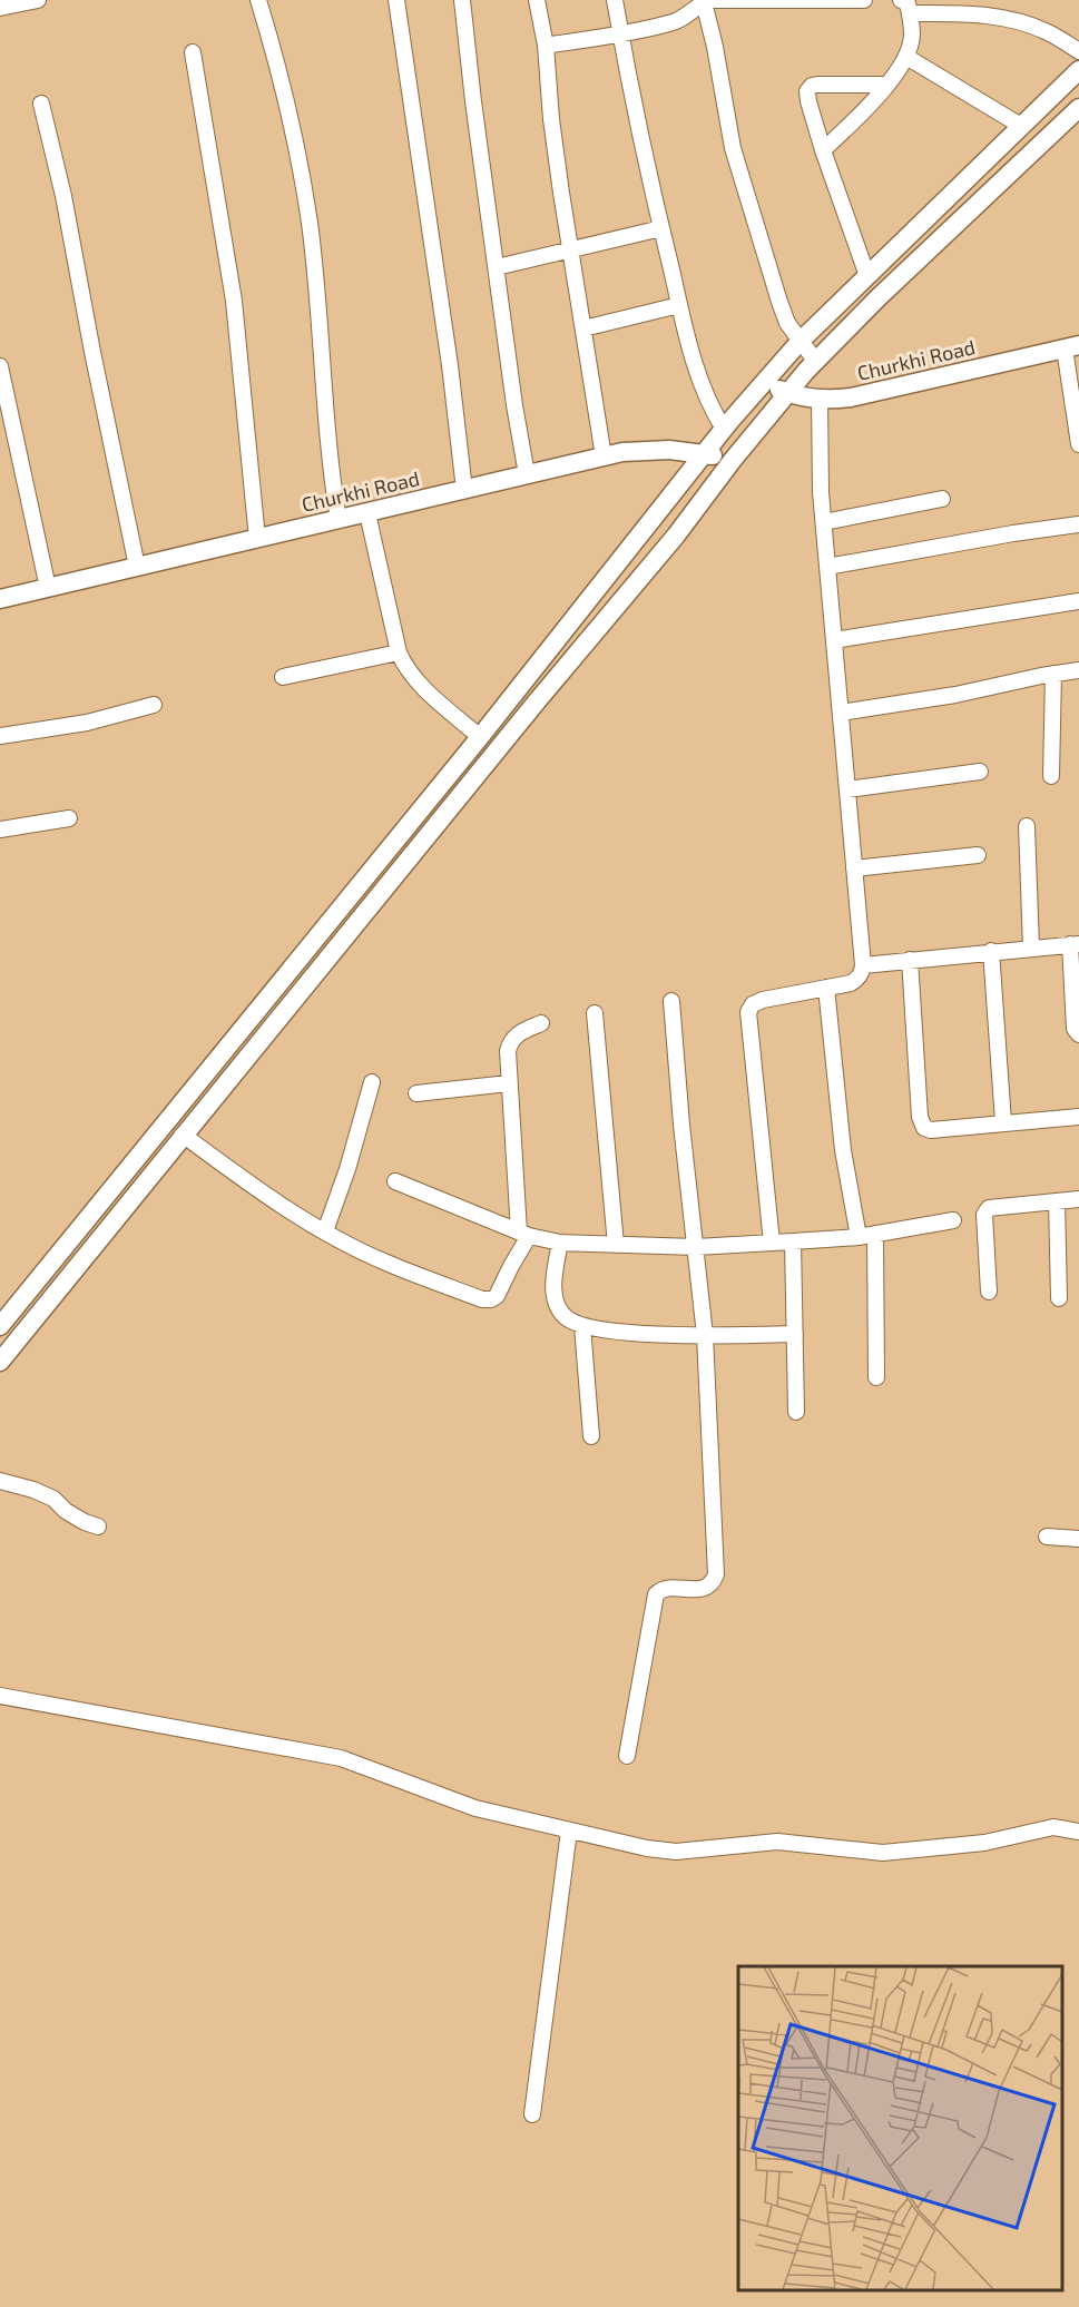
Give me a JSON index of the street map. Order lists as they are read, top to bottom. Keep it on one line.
{"streets":{"street":["Churkhi Road"]}}
